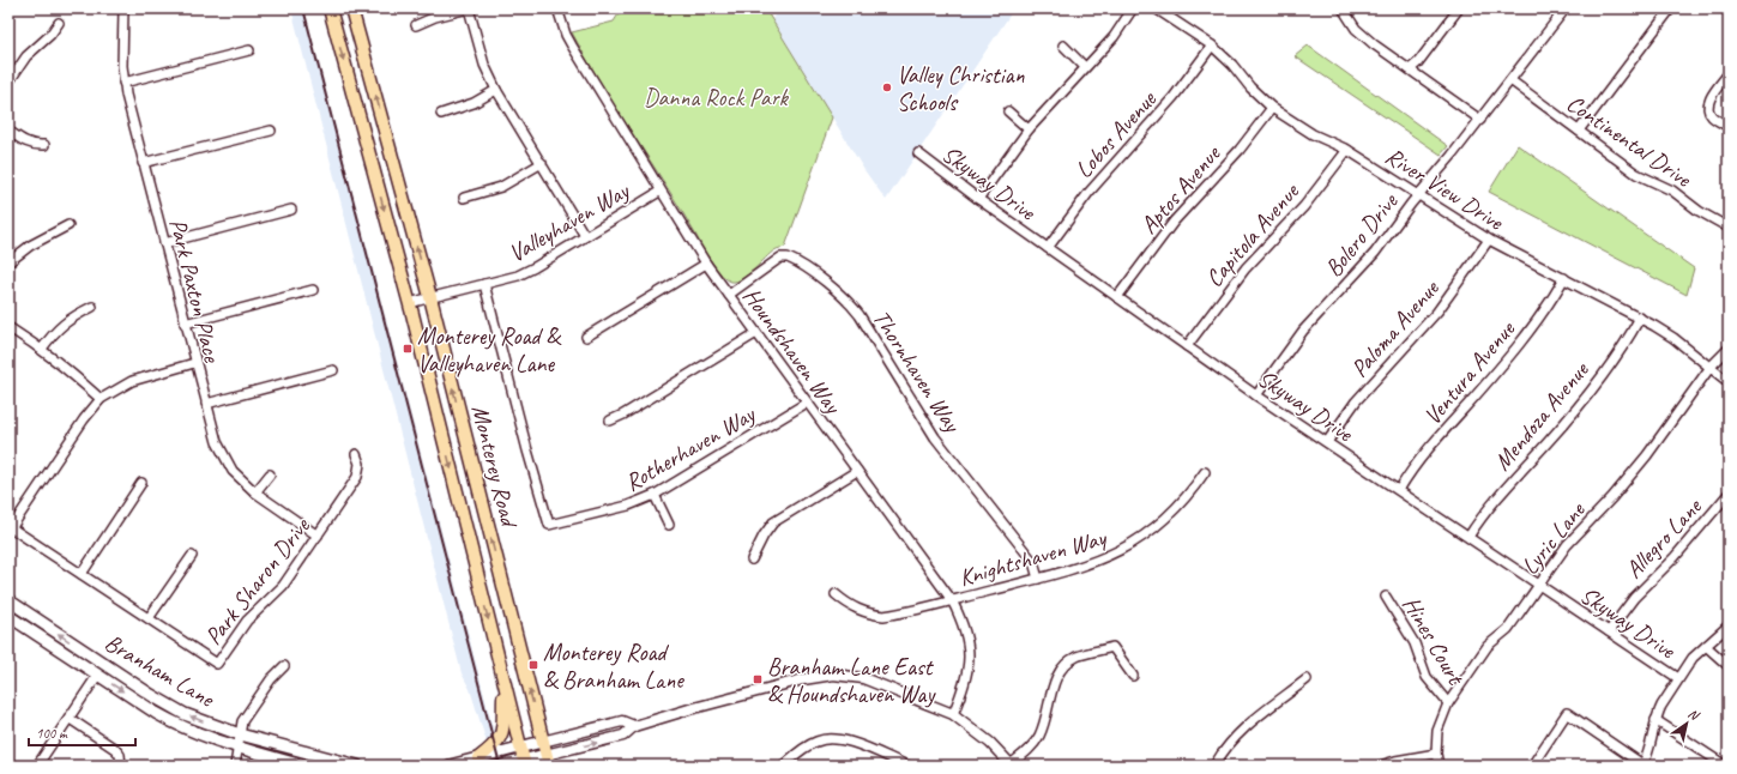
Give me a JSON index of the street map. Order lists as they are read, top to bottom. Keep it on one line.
{"streets":{"main road":["Monterey Road","Branham Lane"],"street":["Lobos Avenue","Continental Drive","Skyway Drive","River View Drive","Aptos Avenue","Valleyhaven Way","Capitola Avenue","Bolero Drive","Park Paxton Place","Paloma Avenue","Houndshaven Way","Thornhaven Way","Ventura Avenue","Mendoza Avenue","Rotherhaven Way","Lyric Lane","Allegro Lane","Knightshaven Way","Park Sharon Drive","Hines Court"]},"crossings":[["Lobos Avenue","Skyway Drive"],["Lobos Avenue","River View Drive"],["Continental Drive","Bolero Drive"],["Skyway Drive","Aptos Avenue"],["Skyway Drive","Capitola Avenue"],["Skyway Drive","Bolero Drive"],["Skyway Drive","Paloma Avenue"],["Skyway Drive","Ventura Avenue"],["Skyway Drive","Mendoza Avenue"],["Skyway Drive","Lyric Lane"],["Skyway Drive","Allegro Lane"],["River View Drive","Aptos Avenue"],["River View Drive","Capitola Avenue"],["River View Drive","Bolero Drive"],["River View Drive","Paloma Avenue"],["River View Drive","Ventura Avenue"],["River View Drive","Mendoza Avenue"],["River View Drive","Lyric Lane"],["Valleyhaven Way","Houndshaven Way"],["Valleyhaven Way","Rotherhaven Way"],["Valleyhaven Way","Monterey Road"],["Park Paxton Place","Park Sharon Drive"],["Houndshaven Way","Thornhaven Way"],["Houndshaven Way","Rotherhaven Way"],["Houndshaven Way","Knightshaven Way"],["Thornhaven Way","Knightshaven Way"],["Lyric Lane","Hines Court"]],"parks":["Danna Rock Park"],"places":{"other":["Valley Christian Schools"],"transit":["Monterey Road & Valleyhaven Lane","Monterey Road & Branham Lane","Branham Lane East & Houndshaven Way"]},"scale_bar":"100 m","north":"top right"}
